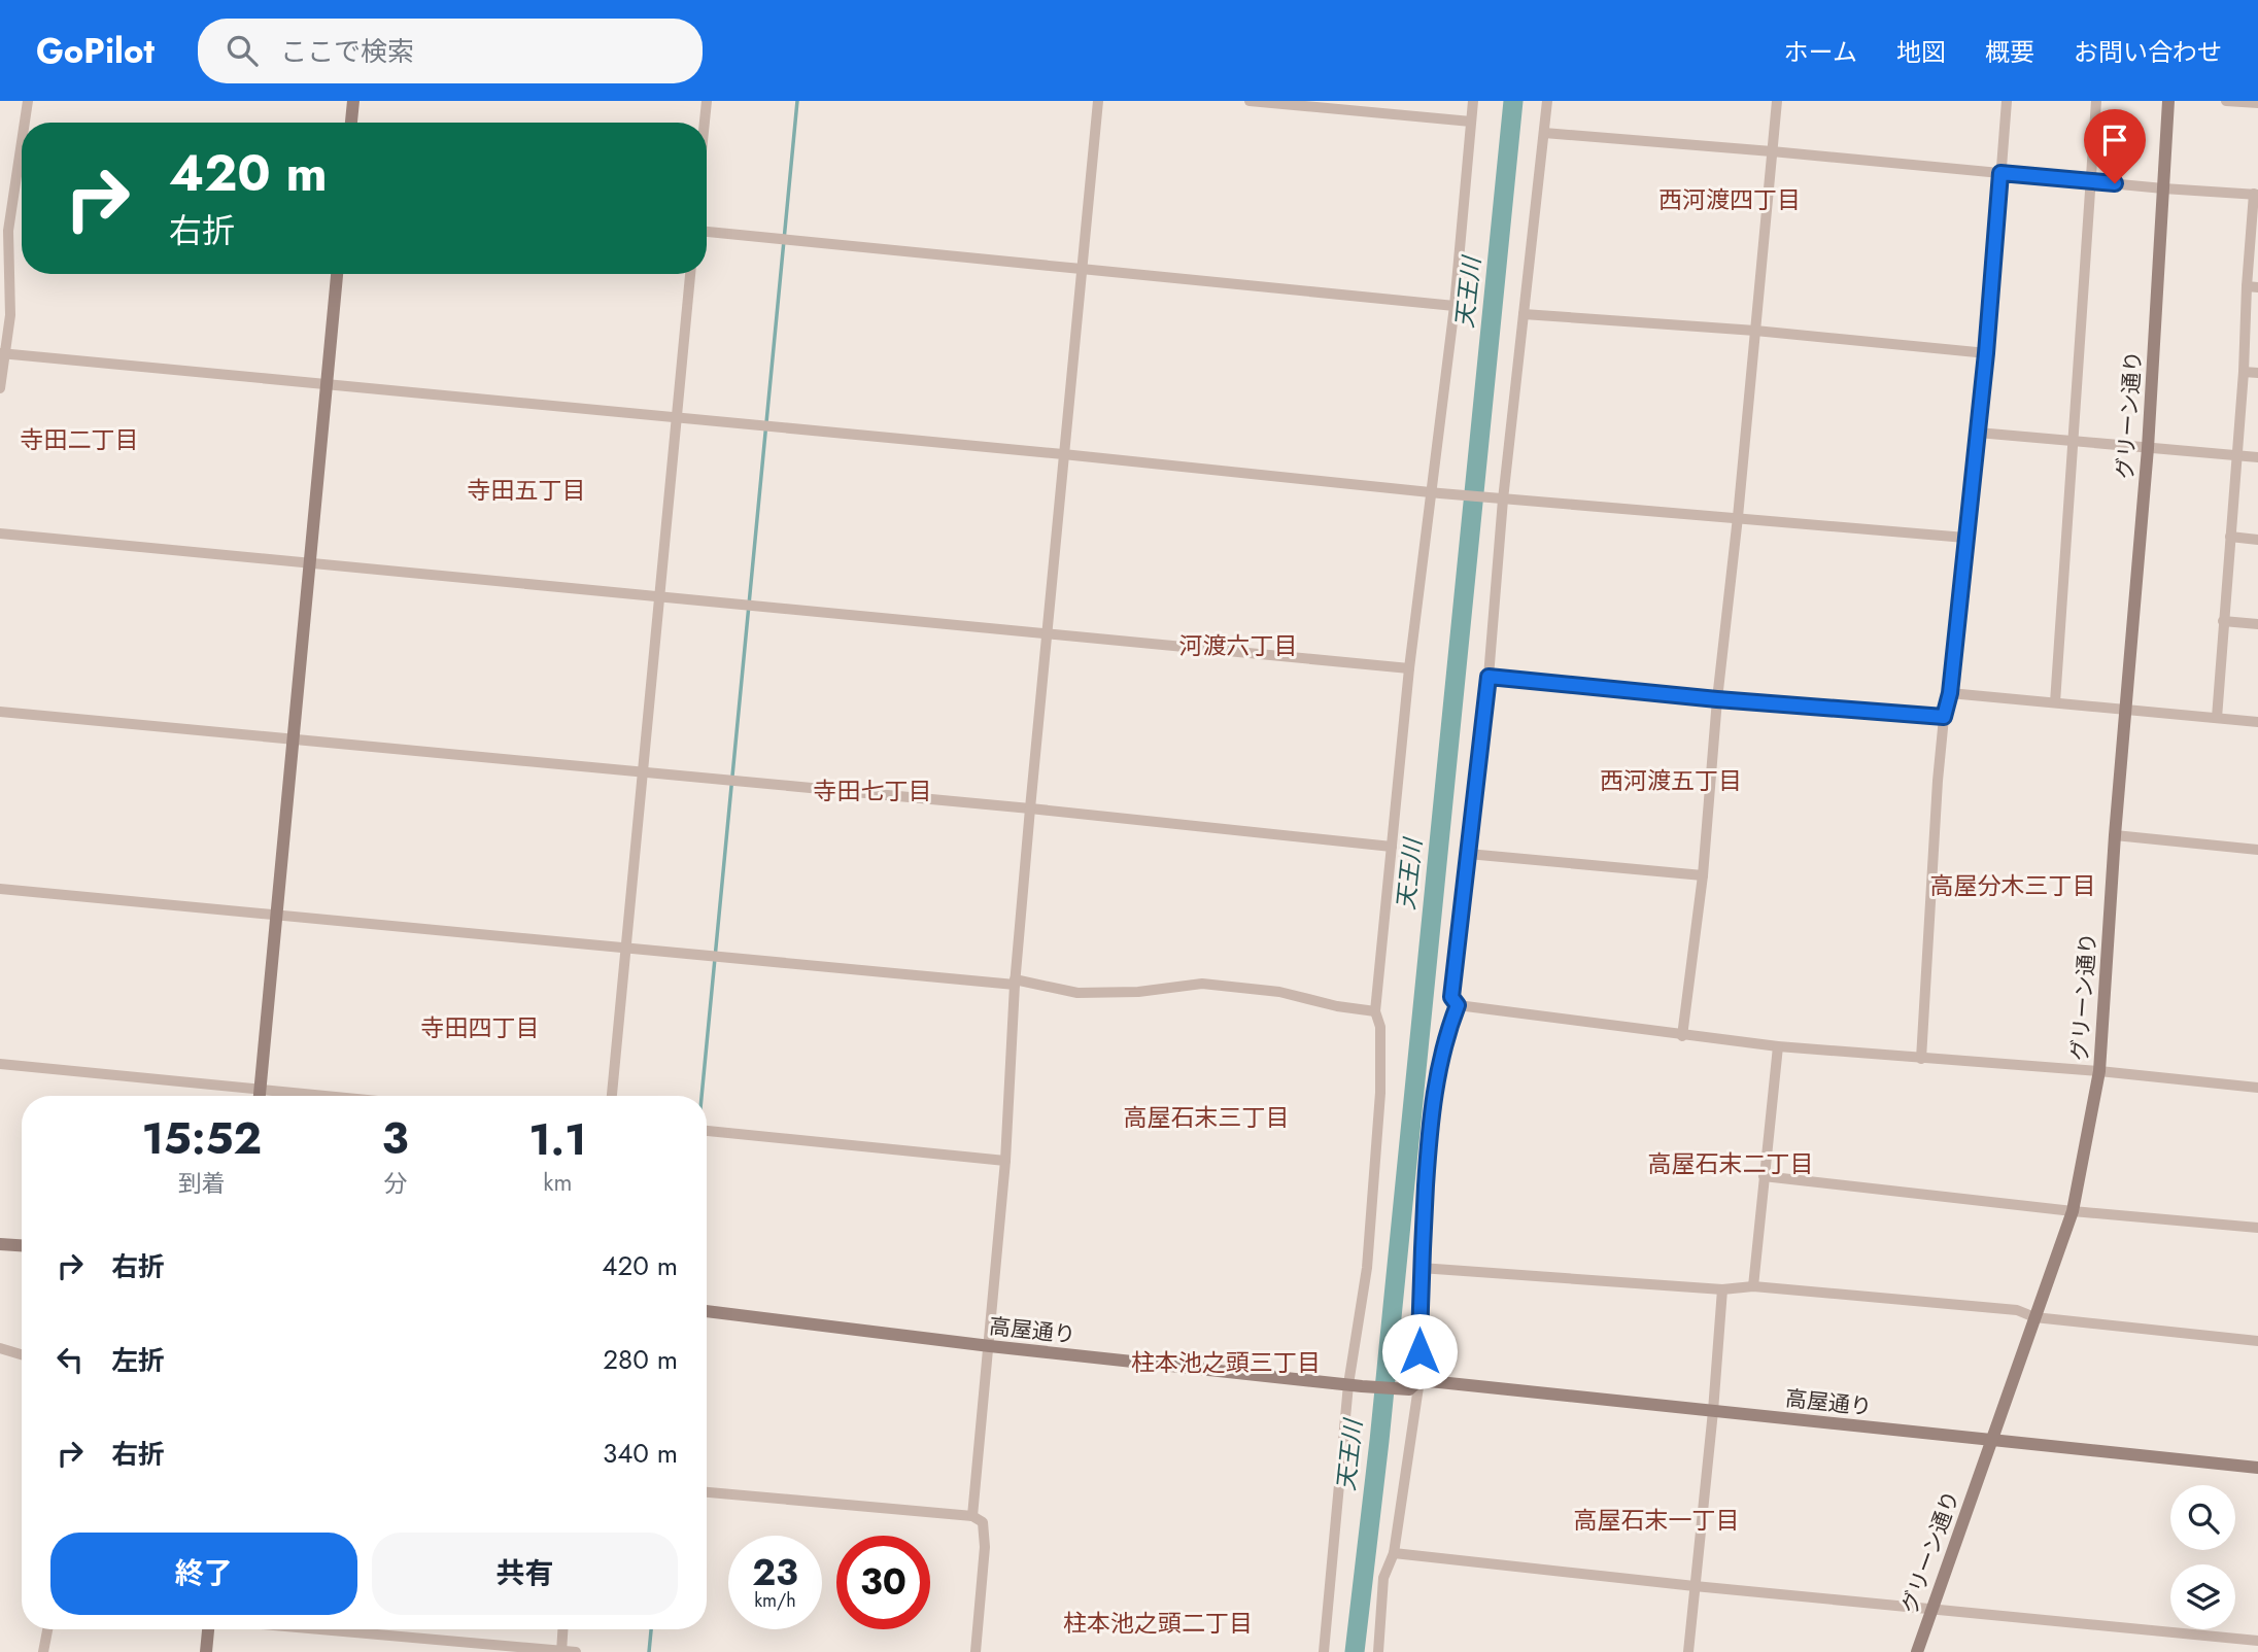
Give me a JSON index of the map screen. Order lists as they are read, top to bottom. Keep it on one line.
{"streets":{"street":["グリーン通り","高屋通り"]},"crossings":[["グリーン通り","高屋通り"]],"districts":["西河渡四丁目","寺田二丁目","寺田五丁目","河渡六丁目","西河渡五丁目","寺田七丁目","高屋分木三丁目","寺田四丁目","高屋石末三丁目","高屋石末二丁目","柱本池之頭三丁目","高屋石末一丁目","柱本池之頭二丁目"],"water":["天王川"],"page":{"header":"GoPilot","search":"ここで検索","nav":["ホーム","地図","概要","お問い合わせ"],"turn":["420 m","右折"],"eta":["15:52","到着","3","分","1.1","km"],"list":[{"name":"右折","value":"420 m"},{"name":"左折","value":"280 m"},{"name":"右折","value":"340 m"}],"buttons":["終了","共有"],"speed":"23 km/h","limit":"30"}}
